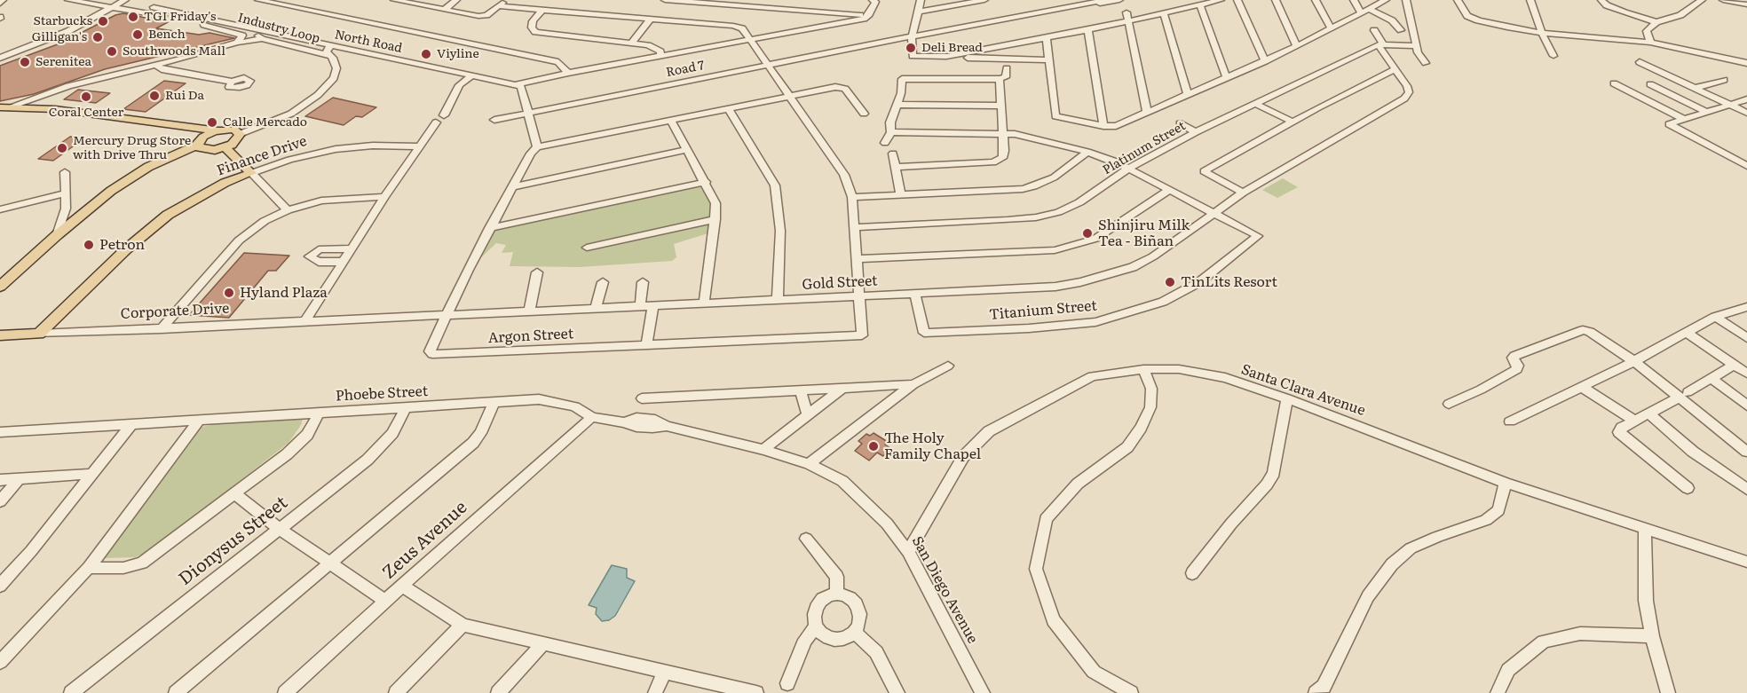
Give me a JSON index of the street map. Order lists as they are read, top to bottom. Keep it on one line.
{"streets":{"main road":["Finance Drive","Corporate Drive"],"street":["Industry Loop","North Road","Road 7","Platinum Street","Gold Street","Titanium Street","Argon Street","Santa Clara Avenue","Phoebe Street","Zeus Avenue","Dionysus Street","San Diego Avenue"]},"crossings":[["Industry Loop","North Road"],["Finance Drive","Corporate Drive"],["Gold Street","Titanium Street"],["Gold Street","Corporate Drive"],["Gold Street","Argon Street"],["Corporate Drive","Argon Street"],["Santa Clara Avenue","San Diego Avenue"],["Phoebe Street","Zeus Avenue"],["Phoebe Street","Dionysus Street"],["Phoebe Street","San Diego Avenue"]],"places":["TGI Friday's","Starbucks","Bench","Gilligan's","Deli Bread","Southwoods Mall","Viyline","Serenitea","Rui Da","Coral Center","Calle Mercado","Mercury Drug Store with Drive Thru","Shinjiru Milk Tea - Biñan","Petron","TinLits Resort","Hyland Plaza","The Holy Family Chapel"]}
